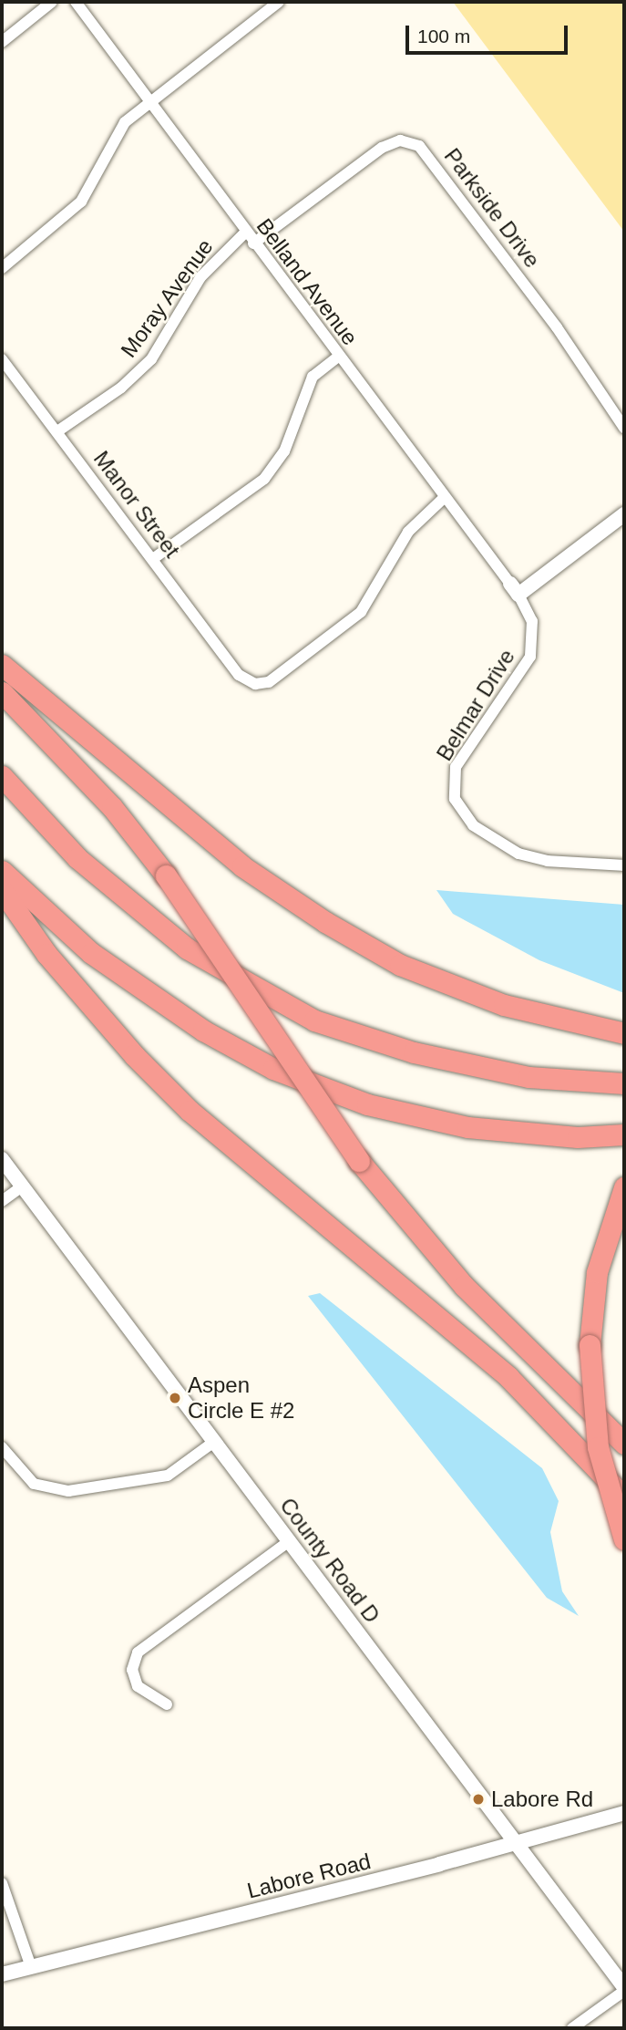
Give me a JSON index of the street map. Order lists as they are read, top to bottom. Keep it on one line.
{"streets":{"street":["Parkside Drive","Belland Avenue","Moray Avenue","Manor Street","Belmar Drive","County Road D","Labore Road"]},"crossings":[["Parkside Drive","Belland Avenue"],["Belland Avenue","Moray Avenue"],["Belland Avenue","Manor Street"],["Belland Avenue","Belmar Drive"],["Moray Avenue","Manor Street"],["County Road D","Labore Road"]],"places":["Aspen Circle E #2","Labore Rd"],"scale_bar":"100 m"}
